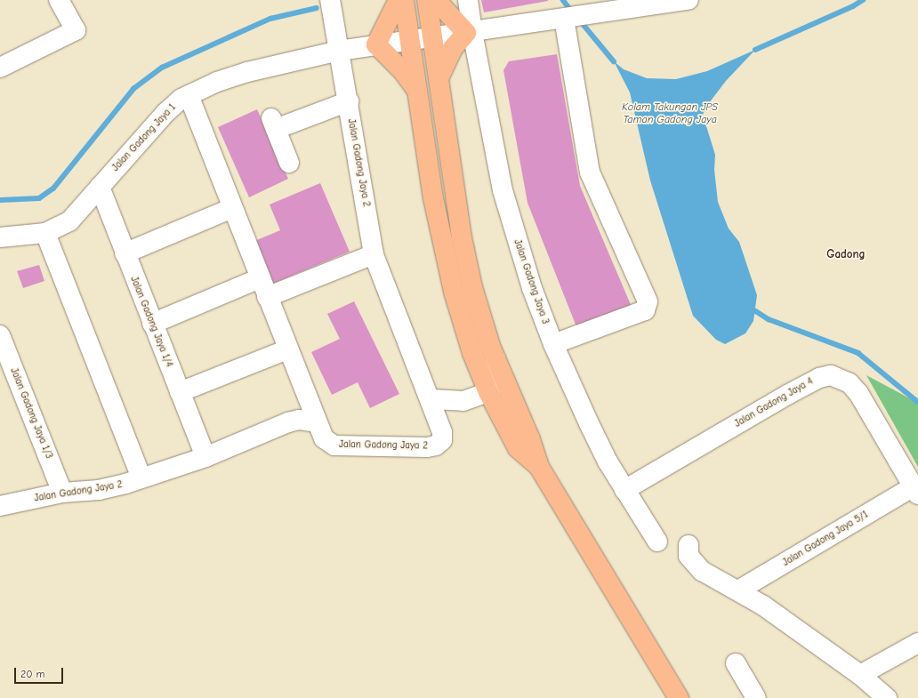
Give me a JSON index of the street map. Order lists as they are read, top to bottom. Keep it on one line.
{"streets":{"street":["Jalan Gadong Jaya 1","Jalan Gadong Jaya 2","Jalan Gadong Jaya 3","Jalan Gadong Jaya 1/4","Jalan Gadong Jaya 4","Jalan Gadong Jaya 1/3","Jalan Gadong Jaya 5/1"]},"crossings":[["Jalan Gadong Jaya 1","Jalan Gadong Jaya 2"],["Jalan Gadong Jaya 1","Jalan Gadong Jaya 3"],["Jalan Gadong Jaya 1","Jalan Gadong Jaya 1/4"],["Jalan Gadong Jaya 2","Jalan Gadong Jaya 1/4"],["Jalan Gadong Jaya 2","Jalan Gadong Jaya 1/3"],["Jalan Gadong Jaya 3","Jalan Gadong Jaya 4"],["Jalan Gadong Jaya 4","Jalan Gadong Jaya 5/1"]],"districts":["Gadong"],"water":["Kolam Takungan JPS Taman Gadong Jaya"],"scale_bar":"20 m"}
